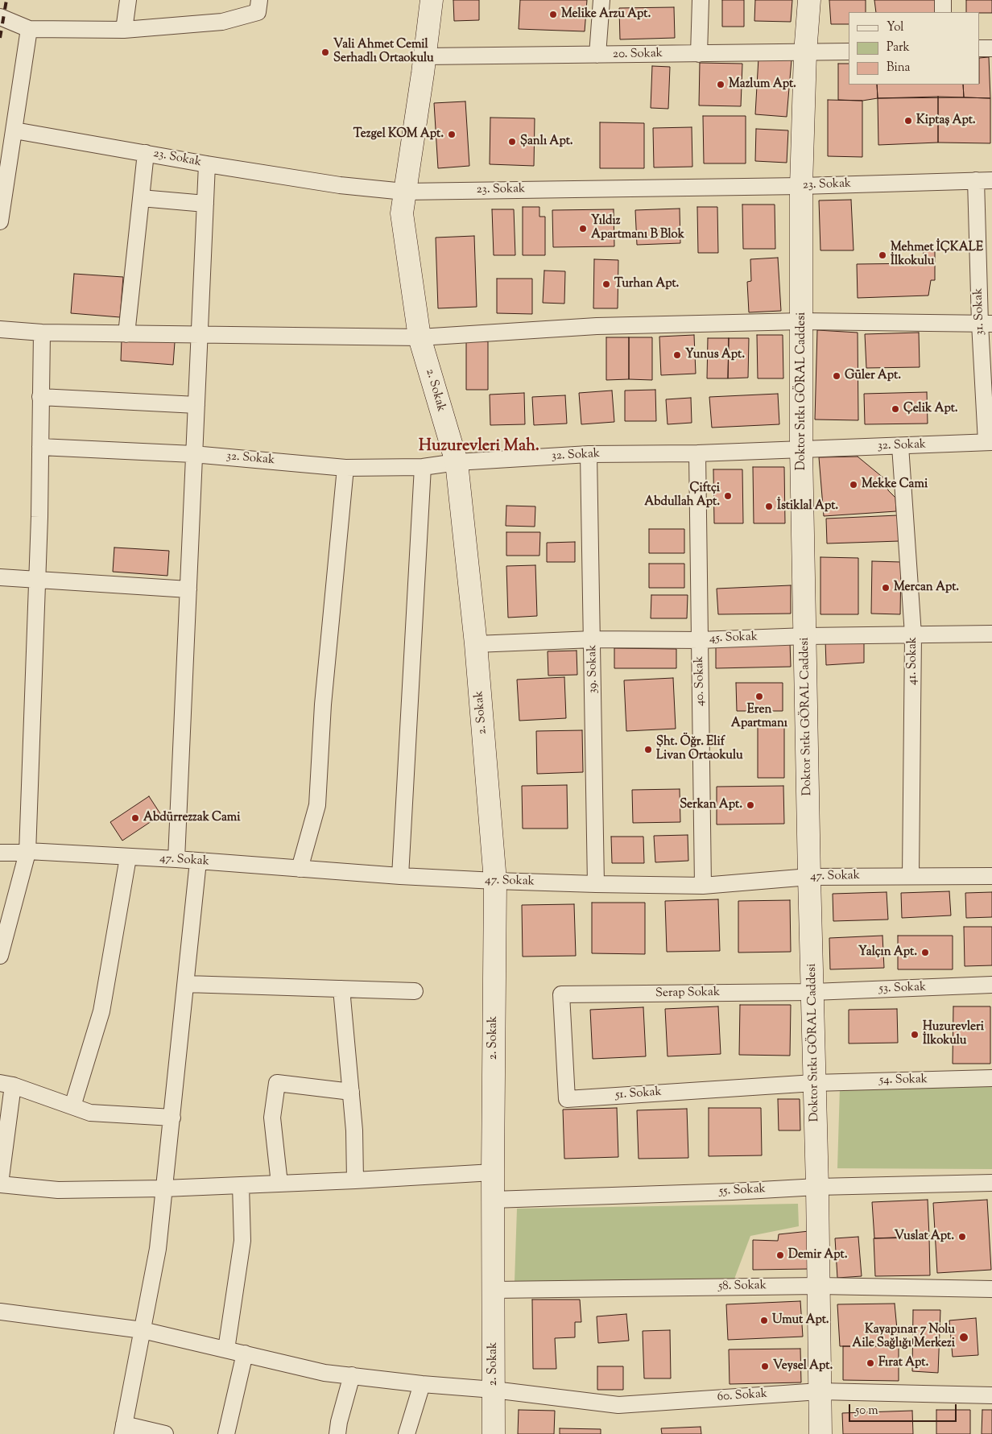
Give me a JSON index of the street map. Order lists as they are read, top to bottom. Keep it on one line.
{"streets":{"street":["20. Sokak","23. Sokak","31. Sokak","2. Sokak","Doktor Sıtkı GÖRAL Caddesi","32. Sokak","45. Sokak","41. Sokak","39. Sokak","40. Sokak","47. Sokak","53. Sokak","Serap Sokak","54. Sokak","51. Sokak","55. Sokak","58. Sokak","60. Sokak"]},"crossings":[["20. Sokak","2. Sokak"],["20. Sokak","Doktor Sıtkı GÖRAL Caddesi"],["23. Sokak","31. Sokak"],["23. Sokak","2. Sokak"],["23. Sokak","Doktor Sıtkı GÖRAL Caddesi"],["31. Sokak","32. Sokak"],["2. Sokak","32. Sokak"],["2. Sokak","45. Sokak"],["2. Sokak","47. Sokak"],["2. Sokak","55. Sokak"],["2. Sokak","58. Sokak"],["2. Sokak","60. Sokak"],["Doktor Sıtkı GÖRAL Caddesi","32. Sokak"],["Doktor Sıtkı GÖRAL Caddesi","45. Sokak"],["Doktor Sıtkı GÖRAL Caddesi","47. Sokak"],["Doktor Sıtkı GÖRAL Caddesi","53. Sokak"],["Doktor Sıtkı GÖRAL Caddesi","Serap Sokak"],["Doktor Sıtkı GÖRAL Caddesi","54. Sokak"],["Doktor Sıtkı GÖRAL Caddesi","51. Sokak"],["Doktor Sıtkı GÖRAL Caddesi","55. Sokak"],["Doktor Sıtkı GÖRAL Caddesi","58. Sokak"],["Doktor Sıtkı GÖRAL Caddesi","60. Sokak"],["32. Sokak","41. Sokak"],["32. Sokak","39. Sokak"],["32. Sokak","40. Sokak"],["45. Sokak","41. Sokak"],["45. Sokak","39. Sokak"],["45. Sokak","40. Sokak"],["41. Sokak","47. Sokak"],["39. Sokak","47. Sokak"],["40. Sokak","47. Sokak"],["53. Sokak","Serap Sokak"],["Serap Sokak","51. Sokak"],["54. Sokak","51. Sokak"]],"districts":["Huzurevleri Mah."],"places":["Melike Arzu Apt.","Vali Ahmet Cemil Serhadlı Ortaokulu","Mazlum Apt.","Kiptaş Apt.","Tezgel KOM Apt.","Şanlı Apt.","Yıldız Apartmanı B Blok","Mehmet İÇKALE İlkokulu","Turhan Apt.","Yunus Apt.","Güler Apt.","Çelik Apt.","Mekke Cami","Çiftçi Abdullah Apt.","İstiklal Apt.","Mercan Apt.","Eren Apartmanı","Şht. Öğr. Elif Livan Ortaokulu","Serkan Apt.","Abdürrezzak Cami","Yalçın Apt.","Huzurevleri İlkokulu","Vuslat Apt.","Demir Apt.","Umut Apt.","Kayapınar 7 Nolu Aile Sağlığı Merkezi","Fırat Apt.","Veysel Apt."],"legend":["Yol","Park","Bina"],"scale_bar":"50 m"}
